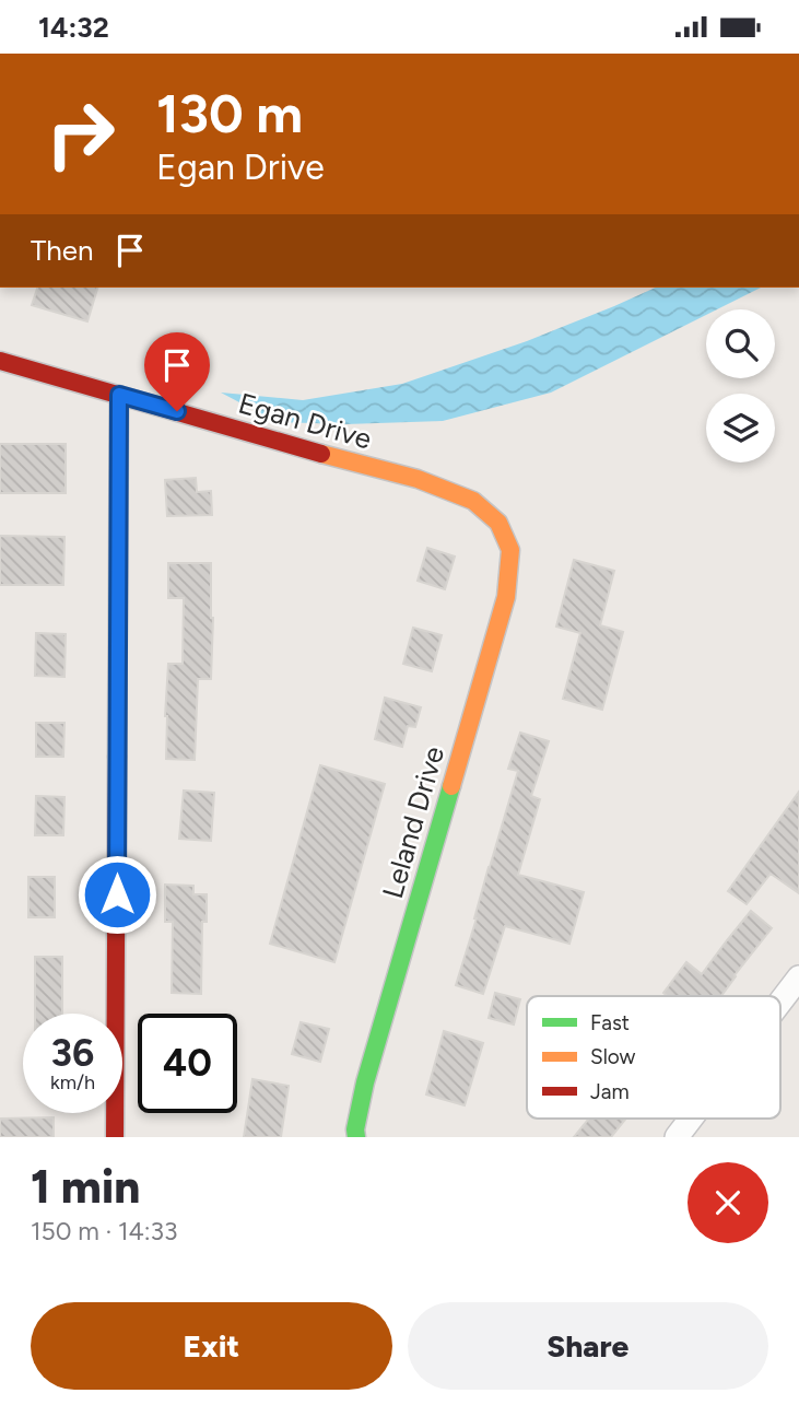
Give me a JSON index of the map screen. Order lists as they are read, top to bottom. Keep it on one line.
{"streets":{"street":["Egan Drive","Leland Drive"]},"crossings":[["Egan Drive","Leland Drive"]],"legend":["Fast","Slow","Jam"],"page":{"status":"14:32","turn":["130 m","Egan Drive"],"then":"Then","speed":"36 km/h","limit":"40","heading":["1 min","150 m · 14:33"],"buttons":["Exit","Share"]}}
